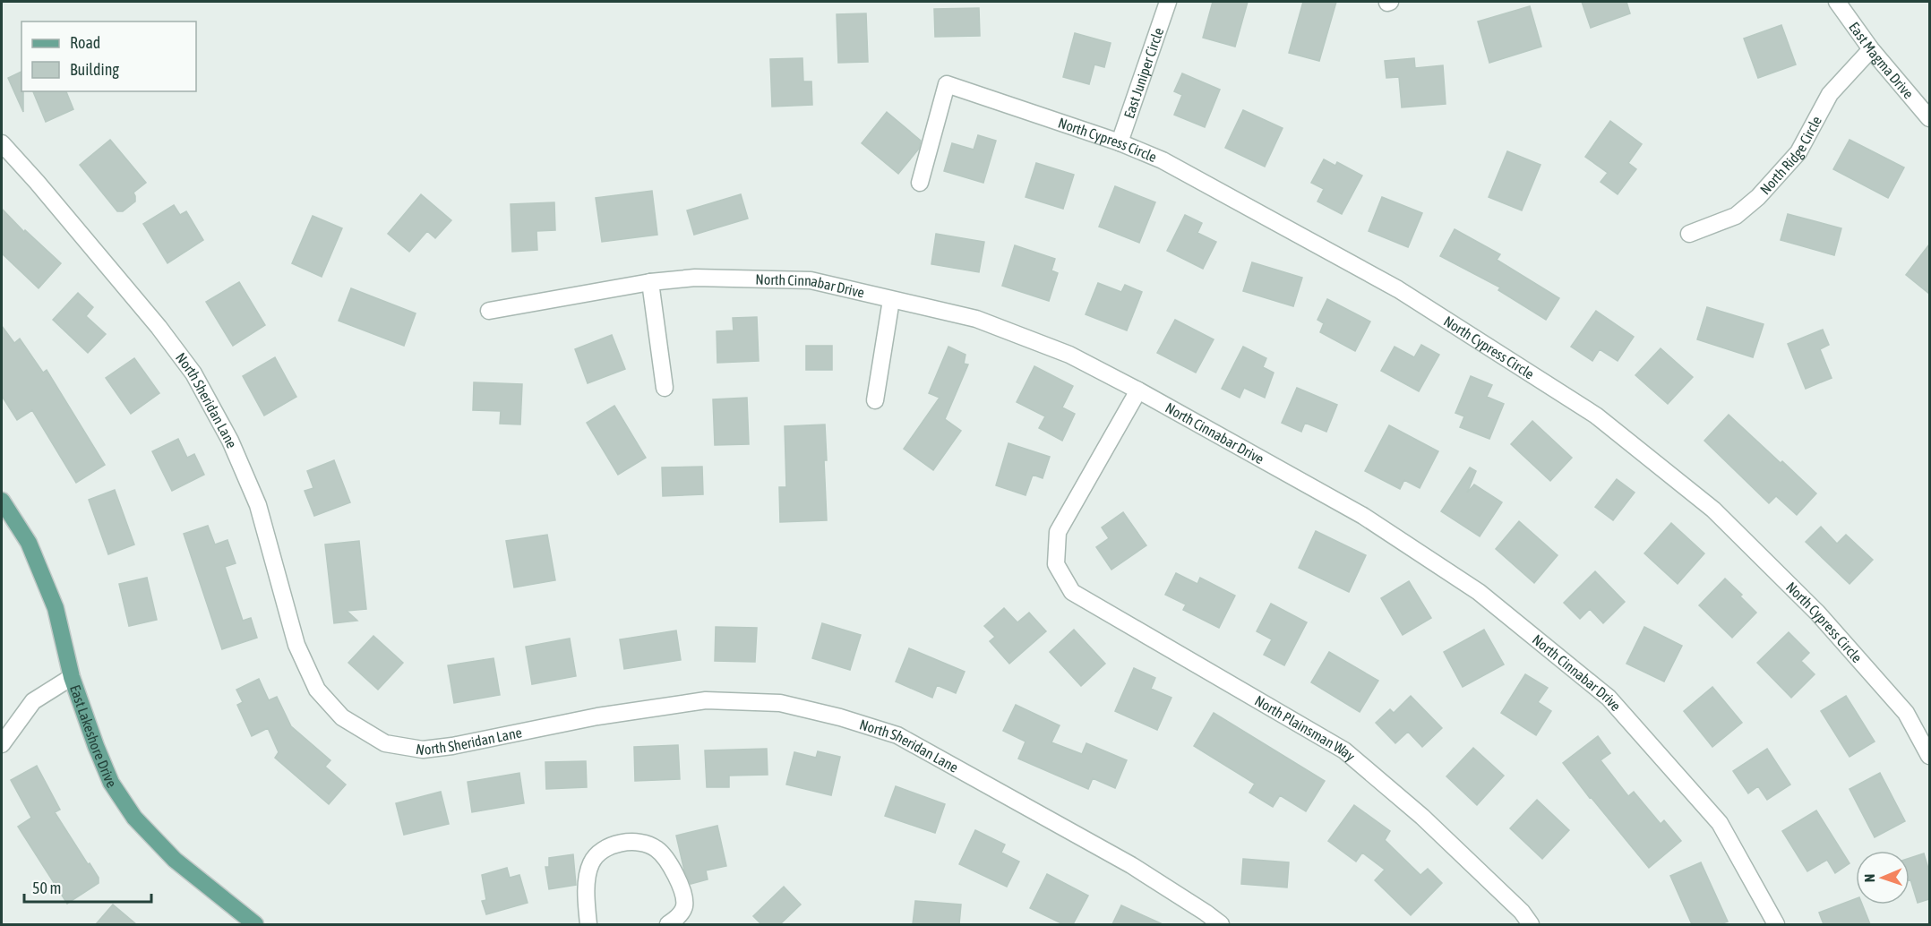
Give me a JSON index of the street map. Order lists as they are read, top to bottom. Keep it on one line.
{"streets":{"main road":["East Lakeshore Drive"],"street":["East Magma Drive","East Juniper Circle","North Cypress Circle","North Ridge Circle","North Cinnabar Drive","North Sheridan Lane","North Plainsman Way"]},"crossings":[["East Magma Drive","North Ridge Circle"],["East Juniper Circle","North Cypress Circle"],["North Cinnabar Drive","North Plainsman Way"]],"legend":["Road","Building"],"scale_bar":"50 m","north":"left"}
